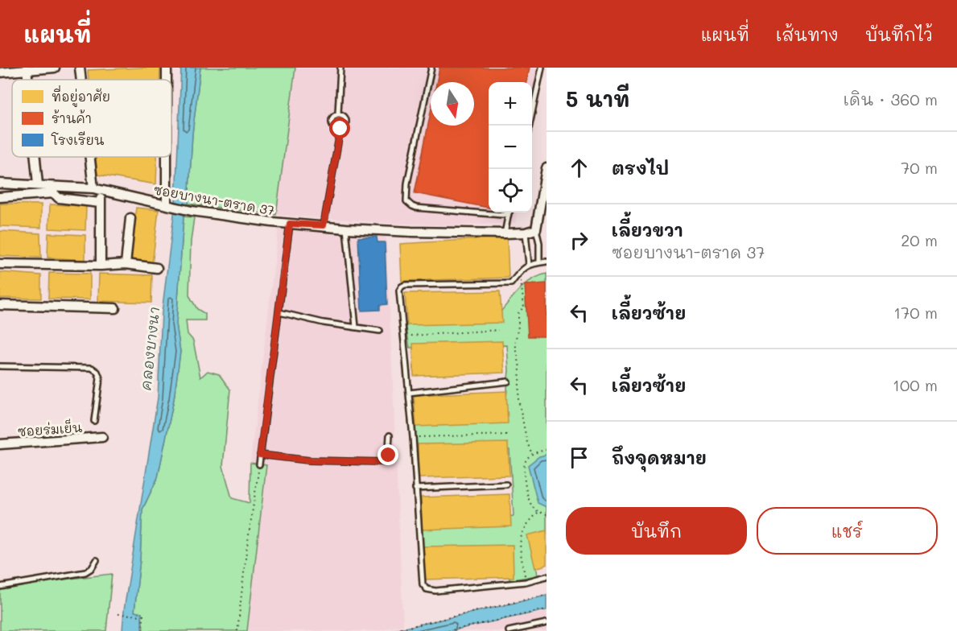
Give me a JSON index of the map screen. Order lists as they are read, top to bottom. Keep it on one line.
{"streets":{"street":["ซอยบางนา-ตราด 37","ซอยร่มเย็น"]},"water":["คลองบางนา"],"legend":["ที่อยู่อาศัย","ร้านค้า","โรงเรียน"],"north":"bottom","page":{"header":"แผนที่","nav":["แผนที่","เส้นทาง","บันทึกไว้"],"heading":["5 นาที","เดิน · 360 m"],"map_buttons":["+","−"],"list":[["ตรงไป","70 m"],["เลี้ยวขวา","ซอยบางนา-ตราด 37","20 m"],["เลี้ยวซ้าย","170 m"],["เลี้ยวซ้าย","100 m"],"ถึงจุดหมาย"],"buttons":["บันทึก","แชร์"]}}
